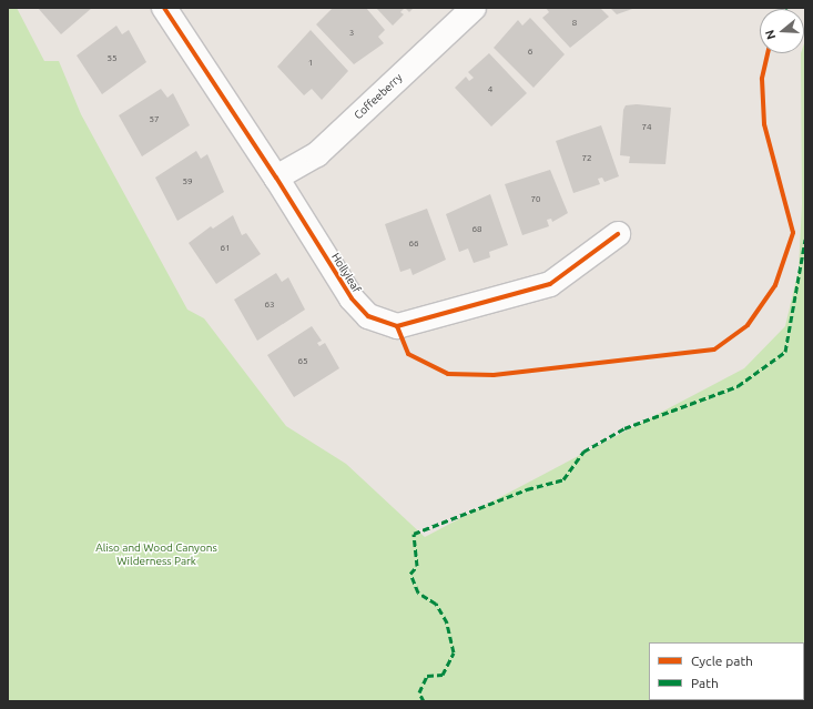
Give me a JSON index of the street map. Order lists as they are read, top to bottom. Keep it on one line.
{"streets":{"street":["Coffeeberry","Hollyleaf"]},"crossings":[["Coffeeberry","Hollyleaf"]],"parks":["Aliso and Wood Canyons Wilderness Park"],"house_numbers":["8","3","6","55","1","4","57","74","72","59","70","68","66","61","63","65"],"legend":["Cycle path","Path"],"north":"left"}
